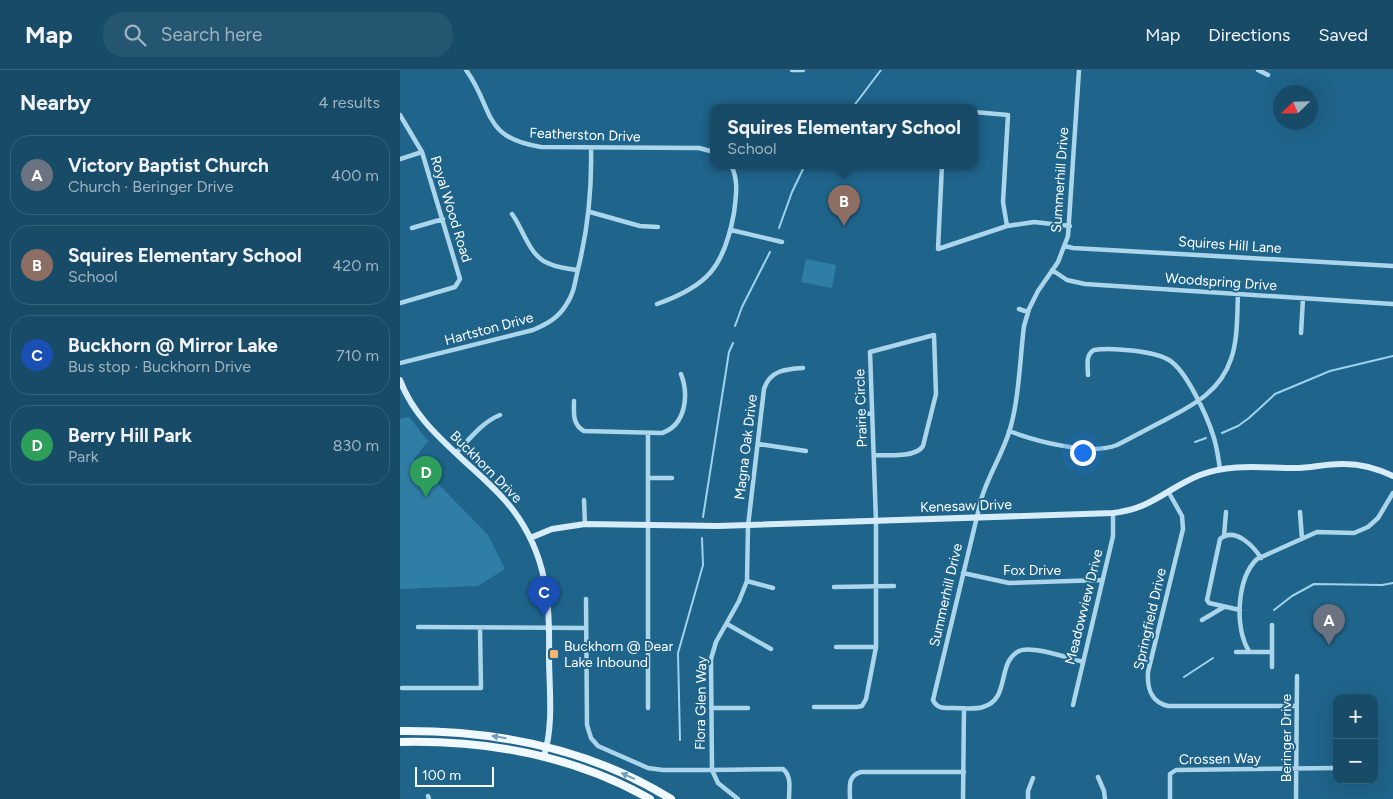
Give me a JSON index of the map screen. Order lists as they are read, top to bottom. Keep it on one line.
{"streets":{"street":["Featherston Drive","Summerhill Drive","Royal Wood Road","Squires Hill Lane","Woodspring Drive","Hartston Drive","Prairie Circle","Magna Oak Drive","Buckhorn Drive","Kenesaw Drive","Fox Drive","Meadowview Drive","Springfield Drive","Flora Glen Way","Beringer Drive","Crossen Way"]},"crossings":[["Featherston Drive","Hartston Drive"],["Summerhill Drive","Squires Hill Lane"],["Summerhill Drive","Woodspring Drive"],["Summerhill Drive","Kenesaw Drive"],["Summerhill Drive","Fox Drive"],["Summerhill Drive","Meadowview Drive"],["Prairie Circle","Kenesaw Drive"],["Magna Oak Drive","Kenesaw Drive"],["Magna Oak Drive","Flora Glen Way"],["Buckhorn Drive","Kenesaw Drive"],["Kenesaw Drive","Meadowview Drive"],["Kenesaw Drive","Springfield Drive"],["Kenesaw Drive","Flora Glen Way"],["Fox Drive","Meadowview Drive"],["Springfield Drive","Beringer Drive"],["Beringer Drive","Crossen Way"]],"places":{"transit":["Buckhorn @ Dear Lake Inbound"]},"scale_bar":"100 m","north":"bottom left","page":{"header":"Map","search":"Search here","nav":["Map","Directions","Saved"],"heading":["Nearby","4 results"],"popup":["Squires Elementary School","School"],"list":[{"mark":"A","name":"Victory Baptist Church","note":"Church · Beringer Drive","value":"400 m"},{"mark":"B","name":"Squires Elementary School","note":"School","value":"420 m"},{"mark":"C","name":"Buckhorn @ Mirror Lake","note":"Bus stop · Buckhorn Drive","value":"710 m"},{"mark":"D","name":"Berry Hill Park","note":"Park","value":"830 m"}],"pins":["B","D","C","A"],"map_buttons":["+","−"],"scale":"100 m"}}
